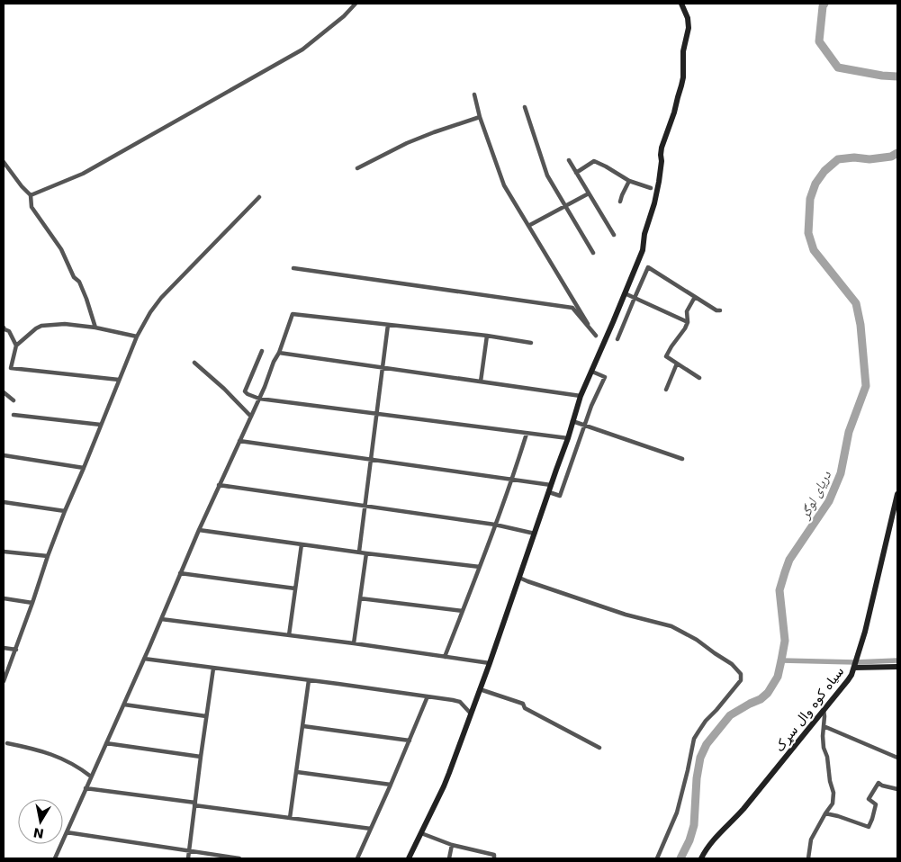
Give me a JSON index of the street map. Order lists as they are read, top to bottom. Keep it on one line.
{"streets":{"street":["سیاه کوه وال سړک"]},"water":["دریای لوگر"],"north":"bottom"}
